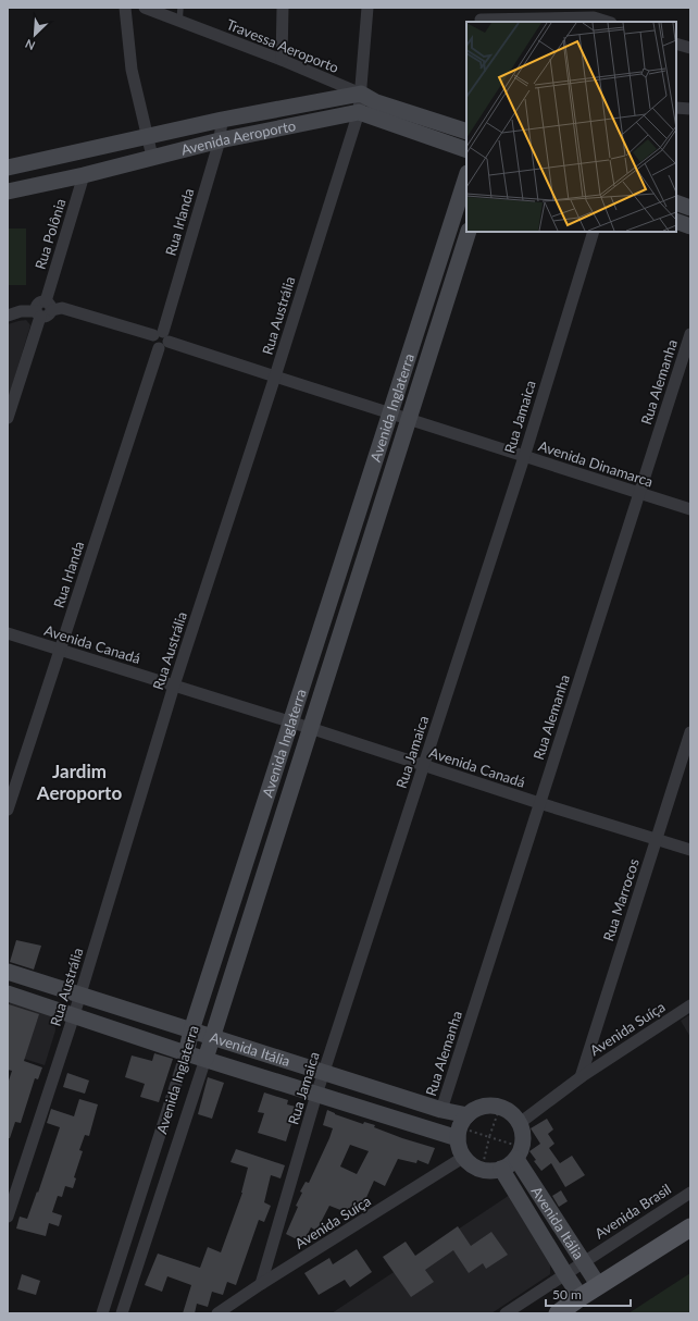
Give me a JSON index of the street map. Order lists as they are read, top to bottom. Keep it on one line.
{"streets":{"street":["Travessa Aeroporto","Avenida Aeroporto","Rua Irlanda","Rua Polônia","Rua Austrália","Rua Alemanha","Avenida Inglaterra","Rua Jamaica","Avenida Dinamarca","Avenida Canadá","Rua Marrocos","Avenida Suíça","Avenida Itália","Avenida Brasil"]},"crossings":[["Travessa Aeroporto","Avenida Aeroporto"],["Travessa Aeroporto","Rua Austrália"],["Avenida Aeroporto","Rua Irlanda"],["Avenida Aeroporto","Rua Polônia"],["Avenida Aeroporto","Rua Austrália"],["Rua Irlanda","Avenida Dinamarca"],["Rua Irlanda","Avenida Canadá"],["Rua Polônia","Avenida Dinamarca"],["Rua Austrália","Avenida Dinamarca"],["Rua Austrália","Avenida Canadá"],["Rua Austrália","Avenida Itália"],["Rua Alemanha","Avenida Dinamarca"],["Rua Alemanha","Avenida Canadá"],["Rua Alemanha","Avenida Itália"],["Avenida Inglaterra","Avenida Dinamarca"],["Avenida Inglaterra","Avenida Canadá"],["Avenida Inglaterra","Avenida Itália"],["Rua Jamaica","Avenida Dinamarca"],["Rua Jamaica","Avenida Canadá"],["Rua Jamaica","Avenida Suíça"],["Rua Jamaica","Avenida Itália"],["Avenida Canadá","Rua Marrocos"],["Rua Marrocos","Avenida Suíça"],["Avenida Suíça","Avenida Itália"],["Avenida Itália","Avenida Brasil"]],"districts":["Jardim Aeroporto"],"scale_bar":"50 m","north":"bottom left"}
